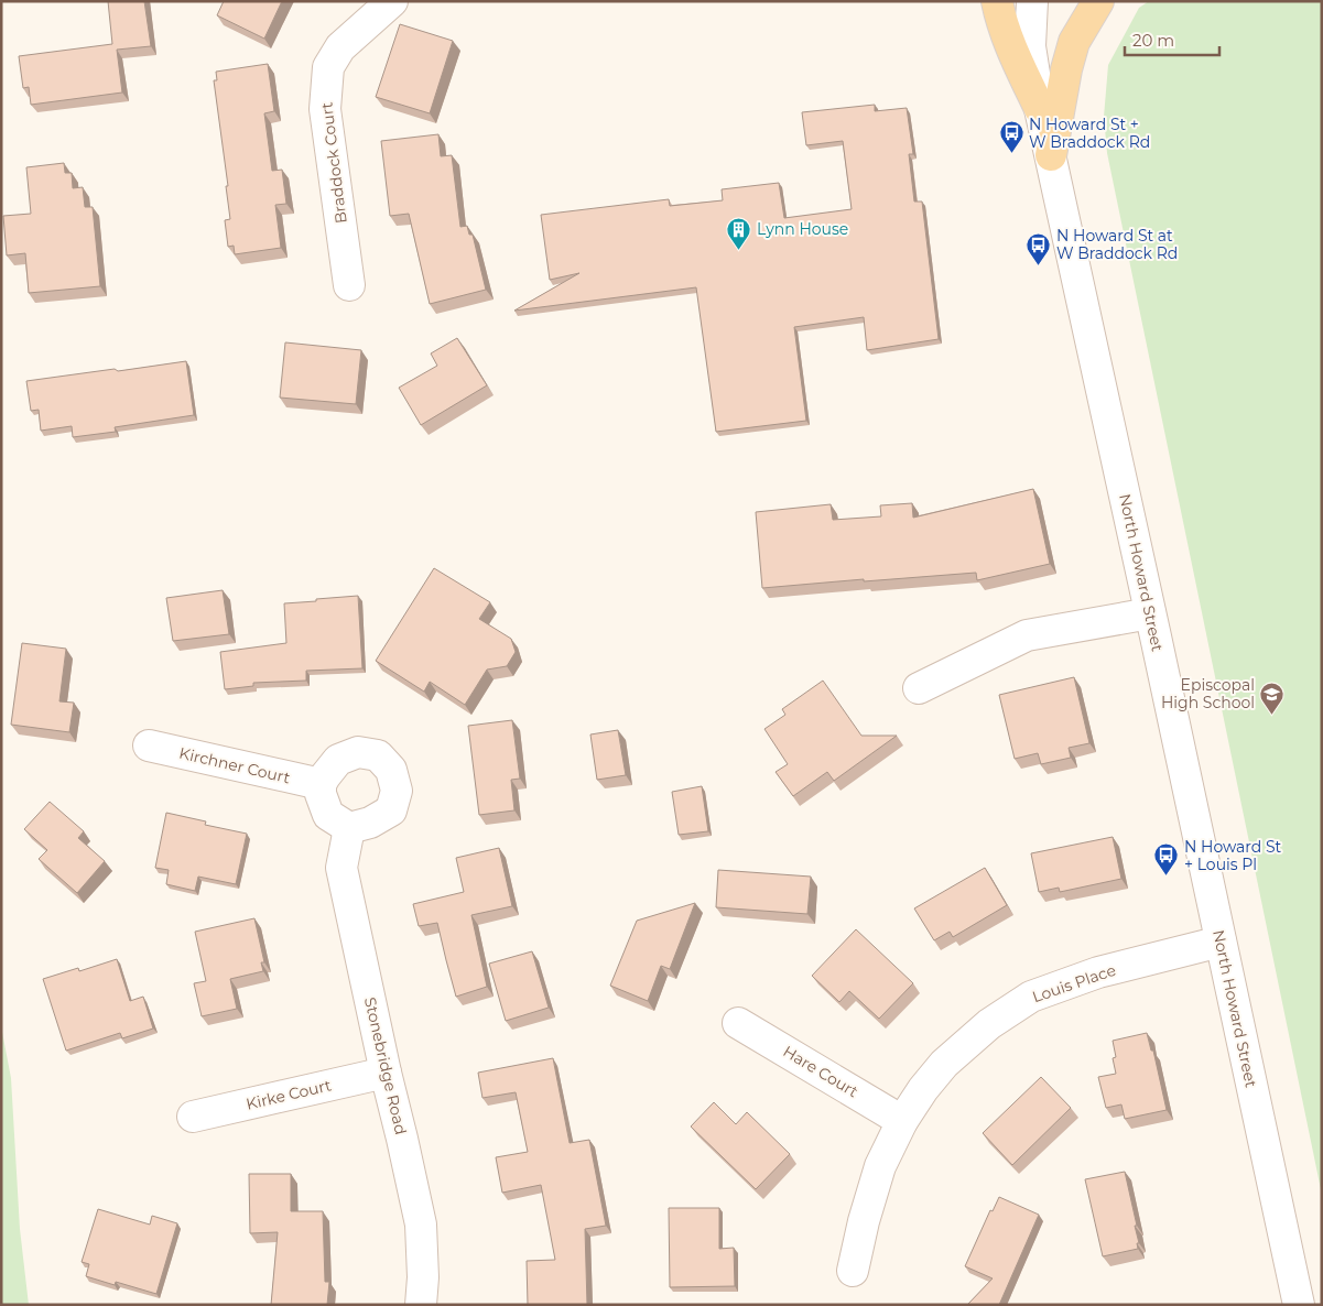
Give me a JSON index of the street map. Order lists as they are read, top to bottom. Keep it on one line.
{"streets":{"street":["Braddock Court","North Howard Street","Kirchner Court","Louis Place","Stonebridge Road","Hare Court","Kirke Court"]},"crossings":[["North Howard Street","Louis Place"],["Kirchner Court","Stonebridge Road"],["Louis Place","Hare Court"],["Stonebridge Road","Kirke Court"]],"places":{"bus stop":["N Howard St + W Braddock Rd","N Howard St at W Braddock Rd","N Howard St + Louis Pl"],"building":["Lynn House"],"school or university":["Episcopal High School"]},"scale_bar":"20 m"}
